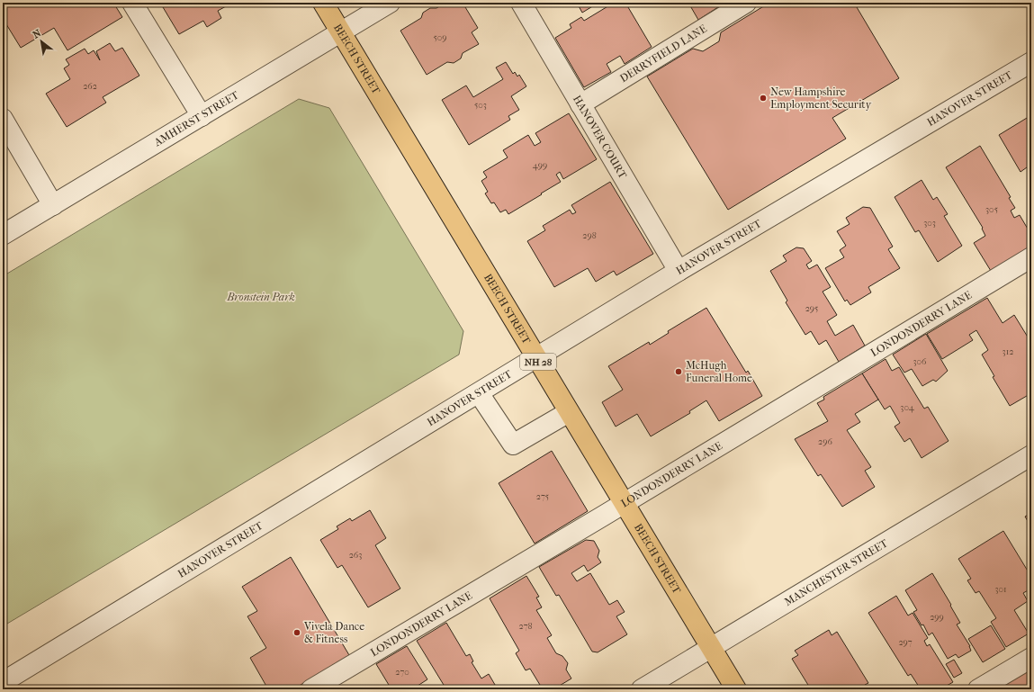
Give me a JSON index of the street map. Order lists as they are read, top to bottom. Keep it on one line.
{"streets":{"main road":["BEECH STREET","NH 28"],"street":["DERRYFIELD LANE","HANOVER STREET","AMHERST STREET","HANOVER COURT","LONDONDERRY LANE","MANCHESTER STREET"]},"crossings":[["DERRYFIELD LANE","HANOVER COURT"],["BEECH STREET","HANOVER STREET"],["BEECH STREET","AMHERST STREET"],["BEECH STREET","LONDONDERRY LANE"],["BEECH STREET","MANCHESTER STREET"],["HANOVER STREET","HANOVER COURT"]],"parks":["Bronstein Park"],"places":["New Hampshire Employment Security","McHugh Funeral Home","Vivela Dance & Fitness"],"house_numbers":["509","262","503","499","305","303","298","295","312","306","304","296","275","263","301","299","278","297","270"],"north":"top left"}
